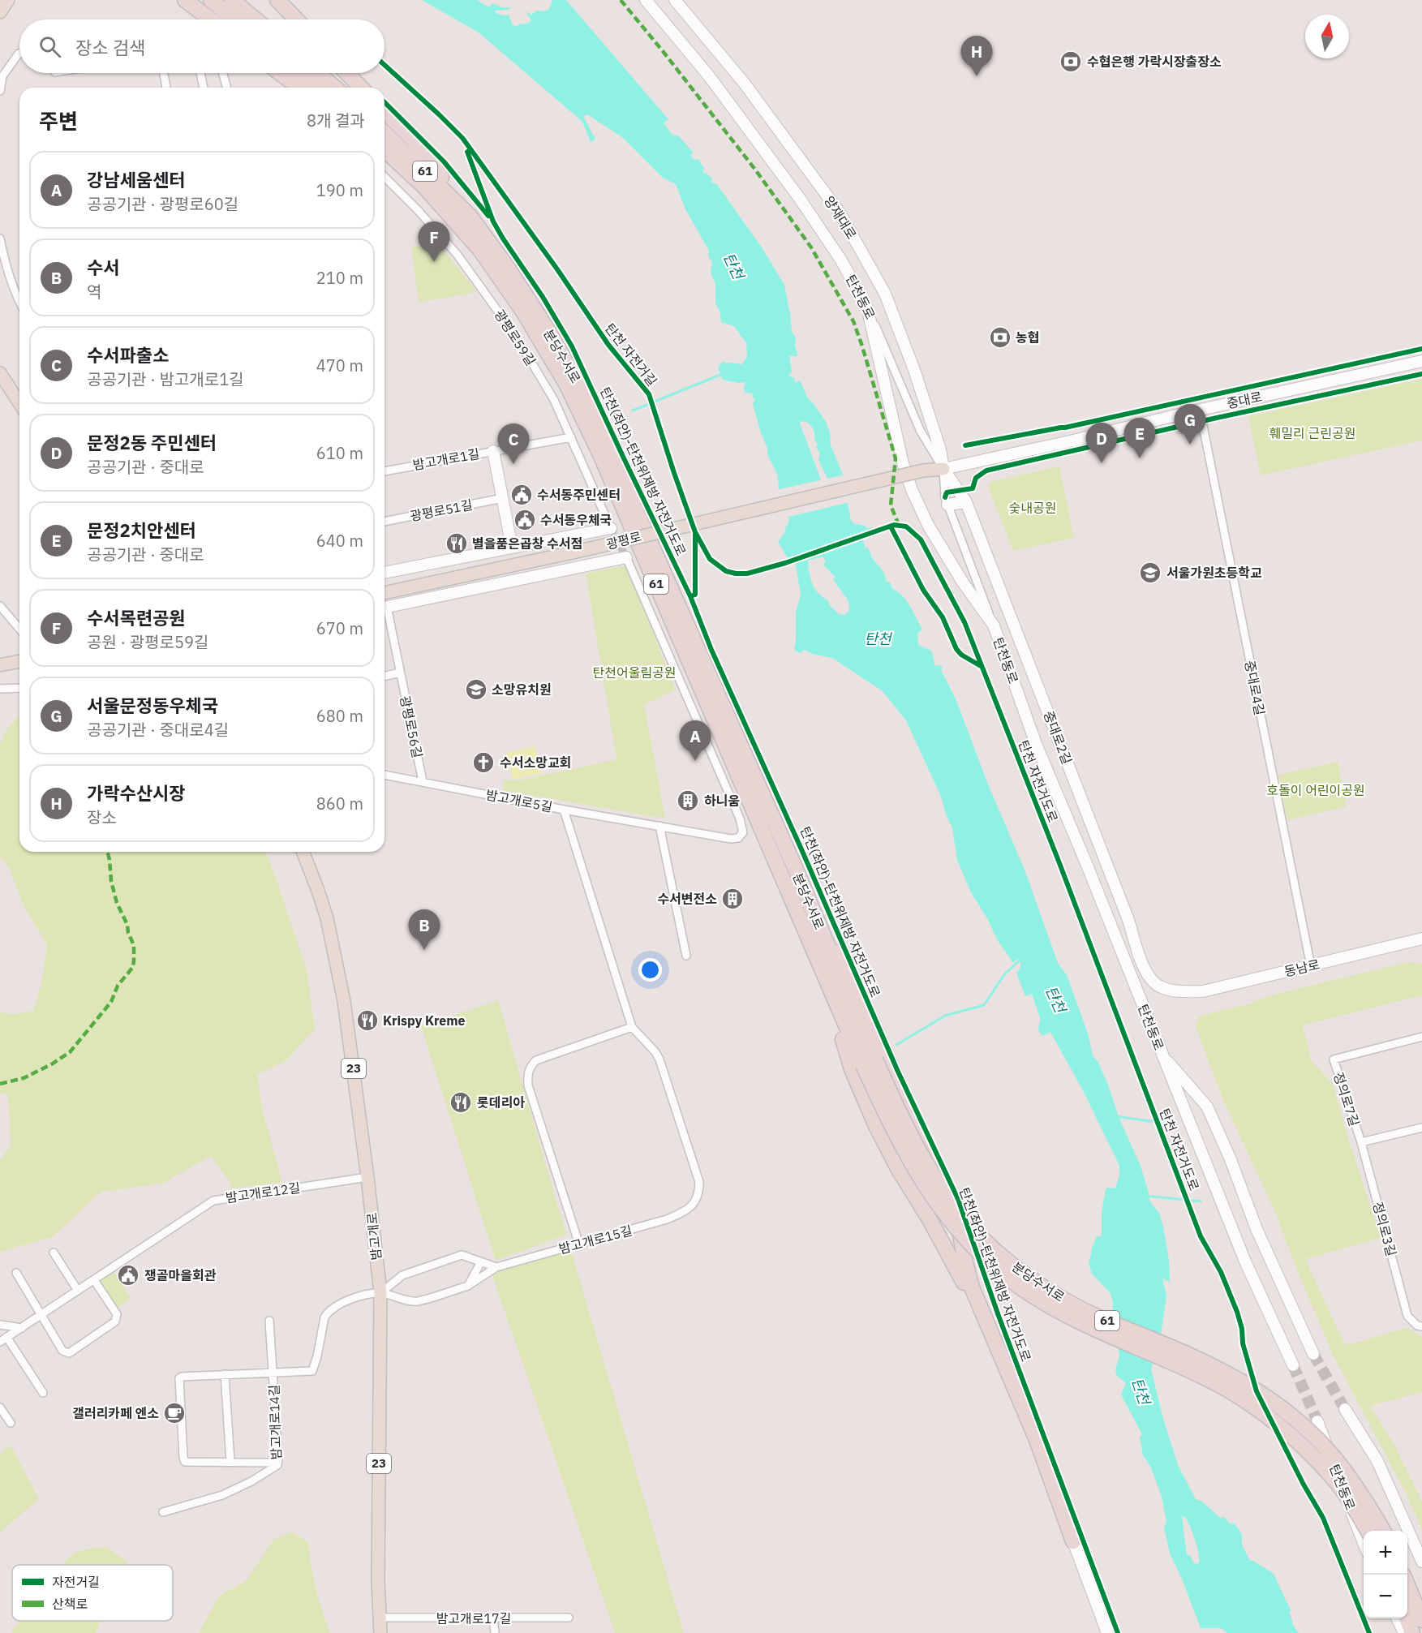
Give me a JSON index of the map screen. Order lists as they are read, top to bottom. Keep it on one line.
{"streets":{"highway":["61","분당수서로"],"main road":["중대로","광평로","23","밤고개로"],"street":["양재대로","탄천동로","광평로59길","밤고개로1길","광평로51길","중대로4길","광평로56길","중대로2길","밤고개로5길","동남로","정의로7길","밤고개로12길","정의로3길","밤고개로15길","밤고개로14길","밤고개로17길"],"cycle path":["탄천 자전거길","탄천(좌안)-탄천위제방 자전거도로"]},"crossings":[["양재대로","탄천동로"],["양재대로","중대로"],["양재대로","중대로2길"],["탄천동로","중대로"],["탄천동로","중대로2길"],["광평로59길","밤고개로1길"],["중대로","광평로"],["중대로","중대로4길"],["중대로","중대로2길"],["중대로4길","동남로"],["광평로56길","밤고개로5길"],["중대로2길","동남로"],["정의로7길","정의로3길"],["밤고개로12길","밤고개로"],["밤고개로","밤고개로15길"],["밤고개로","밤고개로14길"],["밤고개로","밤고개로17길"],["밤고개로15길","밤고개로14길"]],"water":["탄천"],"parks":["훼밀리 근린공원","숯내공원","탄천어울림공원","호돌이 어린이공원"],"places":{"bank":["수협은행 가락시장출장소","농협"],"public building":["수서동주민센터","수서동우체국","쟁골마을회관"],"restaurant":["별을품은곱창 수서점","Krispy Kreme","롯데리아"],"school or university":["서울가원초등학교","소망유치원"],"church":["수서소망교회"],"building":["하니움","수서변전소"],"cafe":["갤러리카페 엔소"]},"legend":["자전거길","산책로"],"north":"top","page":{"search":"장소 검색","pins":["H","F","G","E","D","C","A","B"],"heading":["주변","8개 결과"],"list":[{"mark":"A","name":"강남세움센터","note":"공공기관 · 광평로60길","value":"190 m"},{"mark":"B","name":"수서","note":"역","value":"210 m"},{"mark":"C","name":"수서파출소","note":"공공기관 · 밤고개로1길","value":"470 m"},{"mark":"D","name":"문정2동 주민센터","note":"공공기관 · 중대로","value":"610 m"},{"mark":"E","name":"문정2치안센터","note":"공공기관 · 중대로","value":"640 m"},{"mark":"F","name":"수서목련공원","note":"공원 · 광평로59길","value":"670 m"},{"mark":"G","name":"서울문정동우체국","note":"공공기관 · 중대로4길","value":"680 m"},{"mark":"H","name":"가락수산시장","note":"장소","value":"860 m"}],"map_buttons":["+","−"]}}
